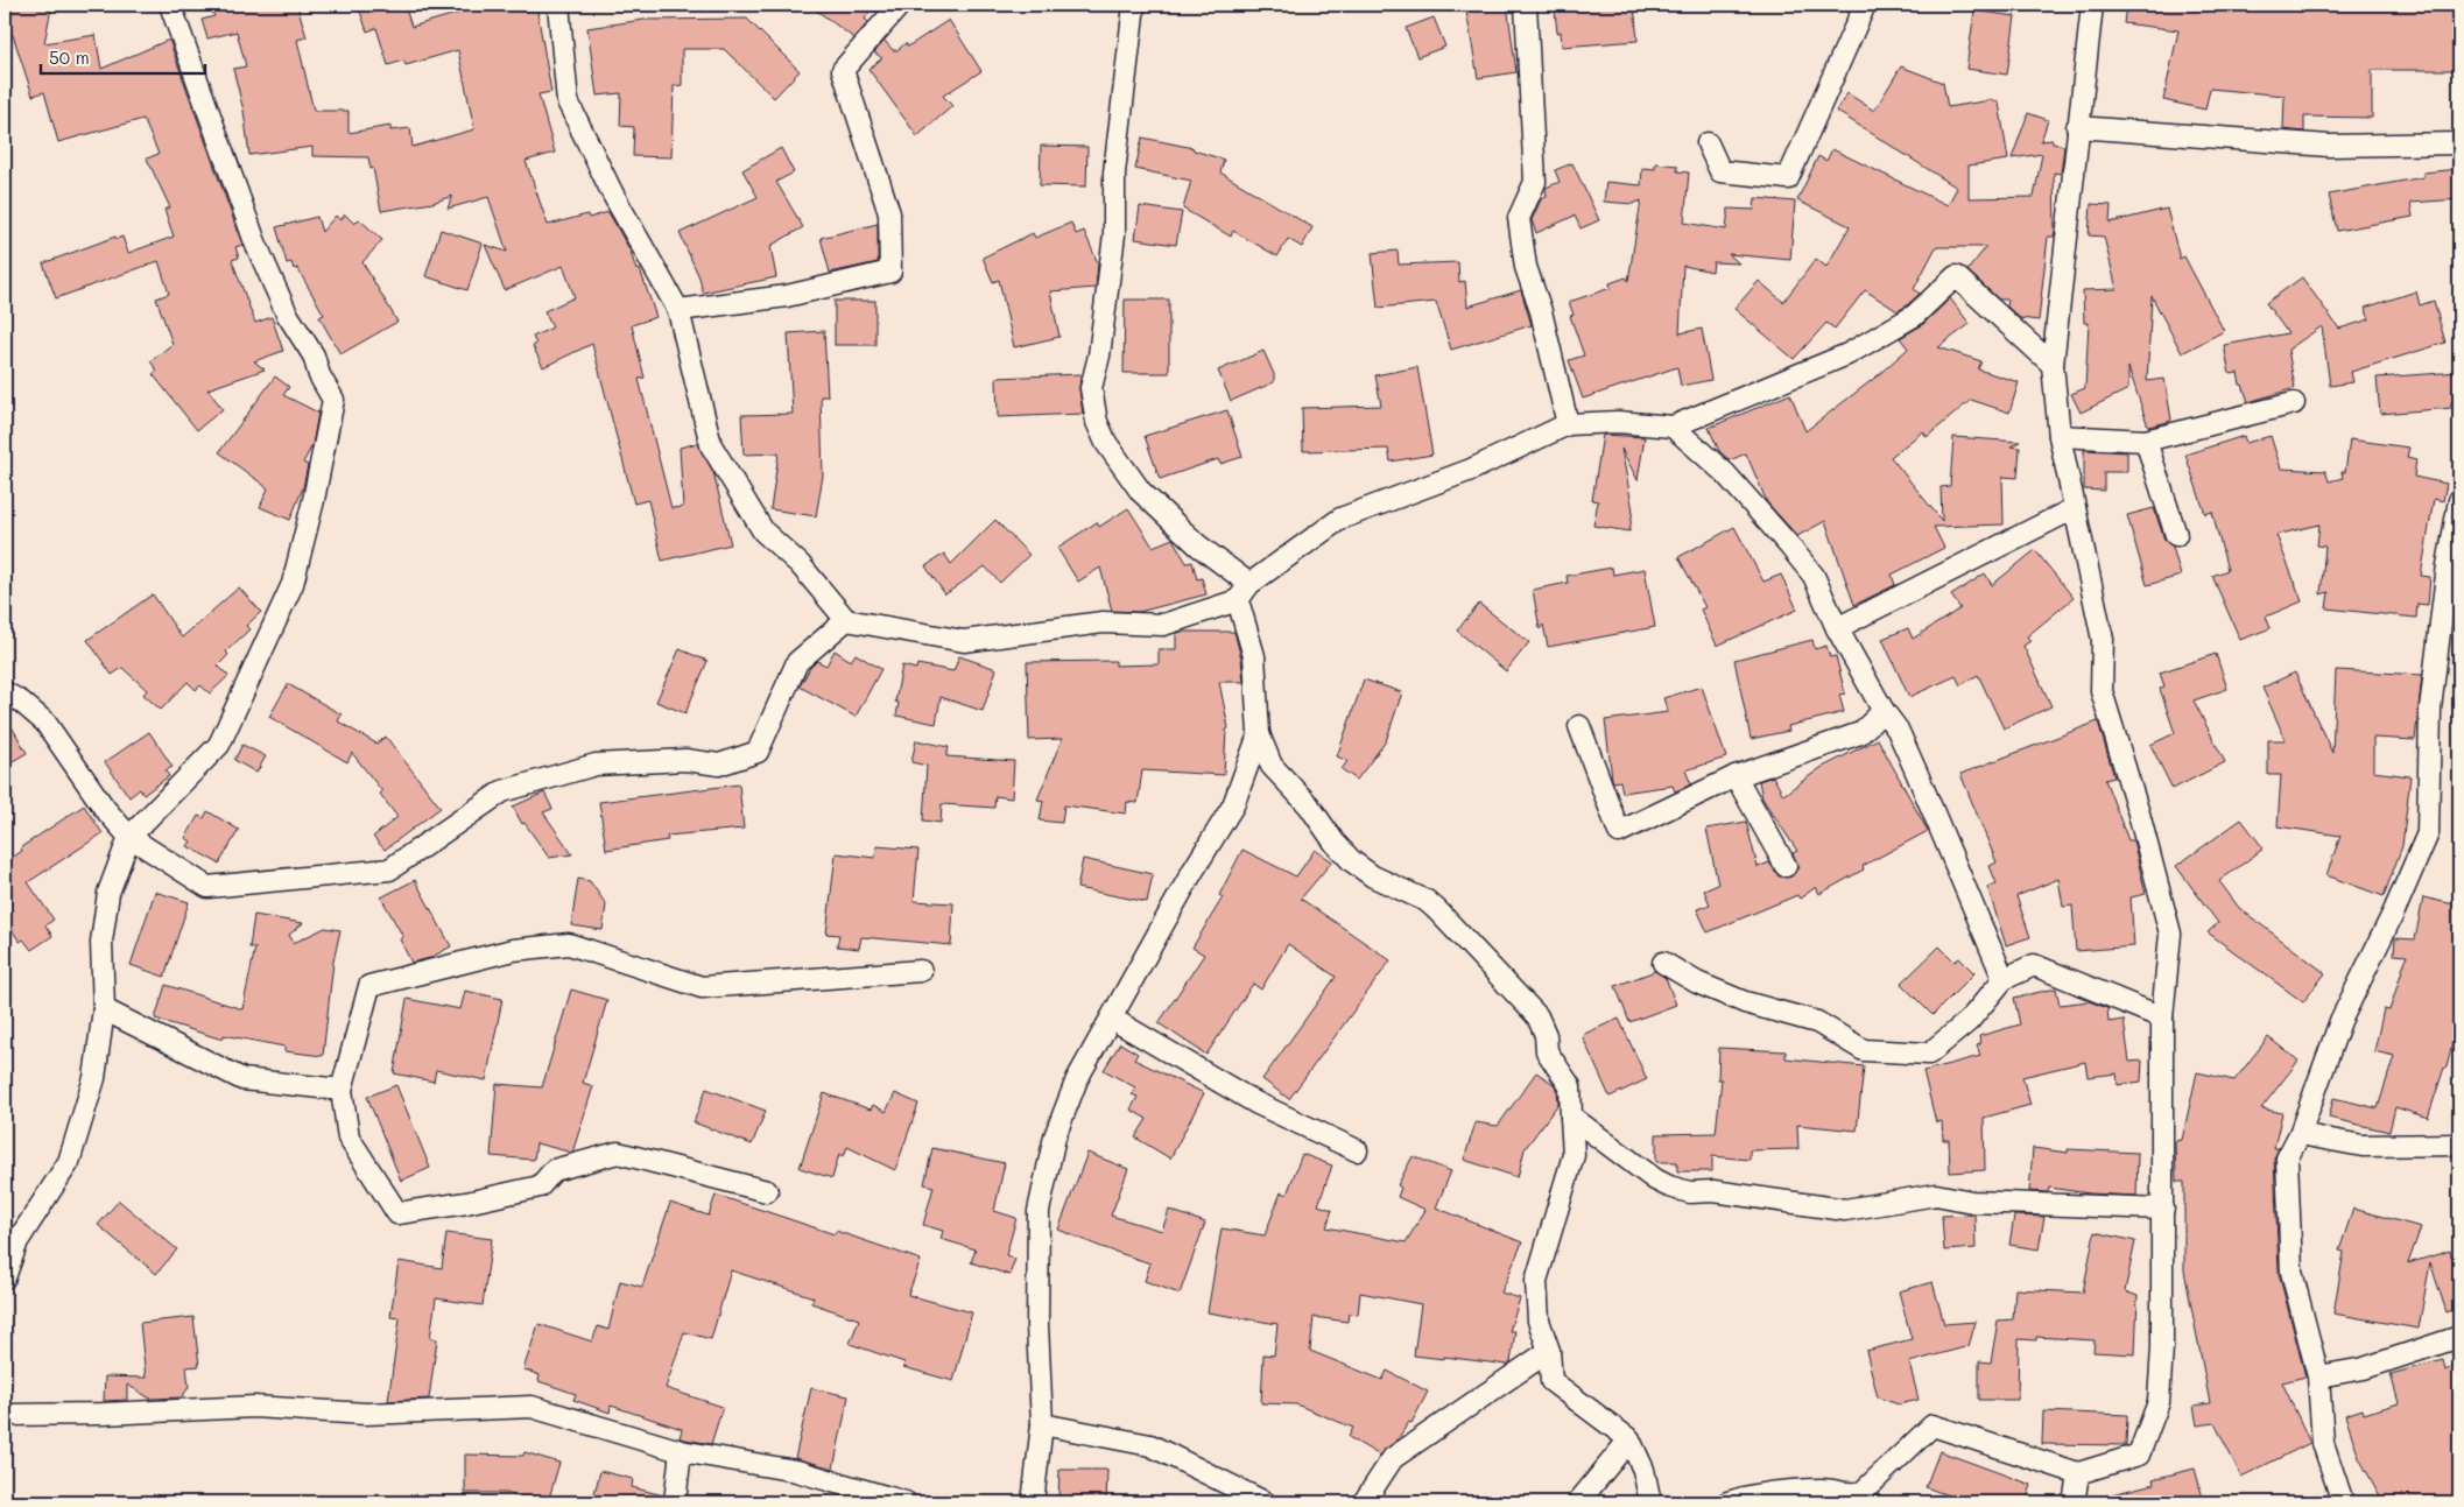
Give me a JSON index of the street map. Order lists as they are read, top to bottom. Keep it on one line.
{"scale_bar":"50 m"}
